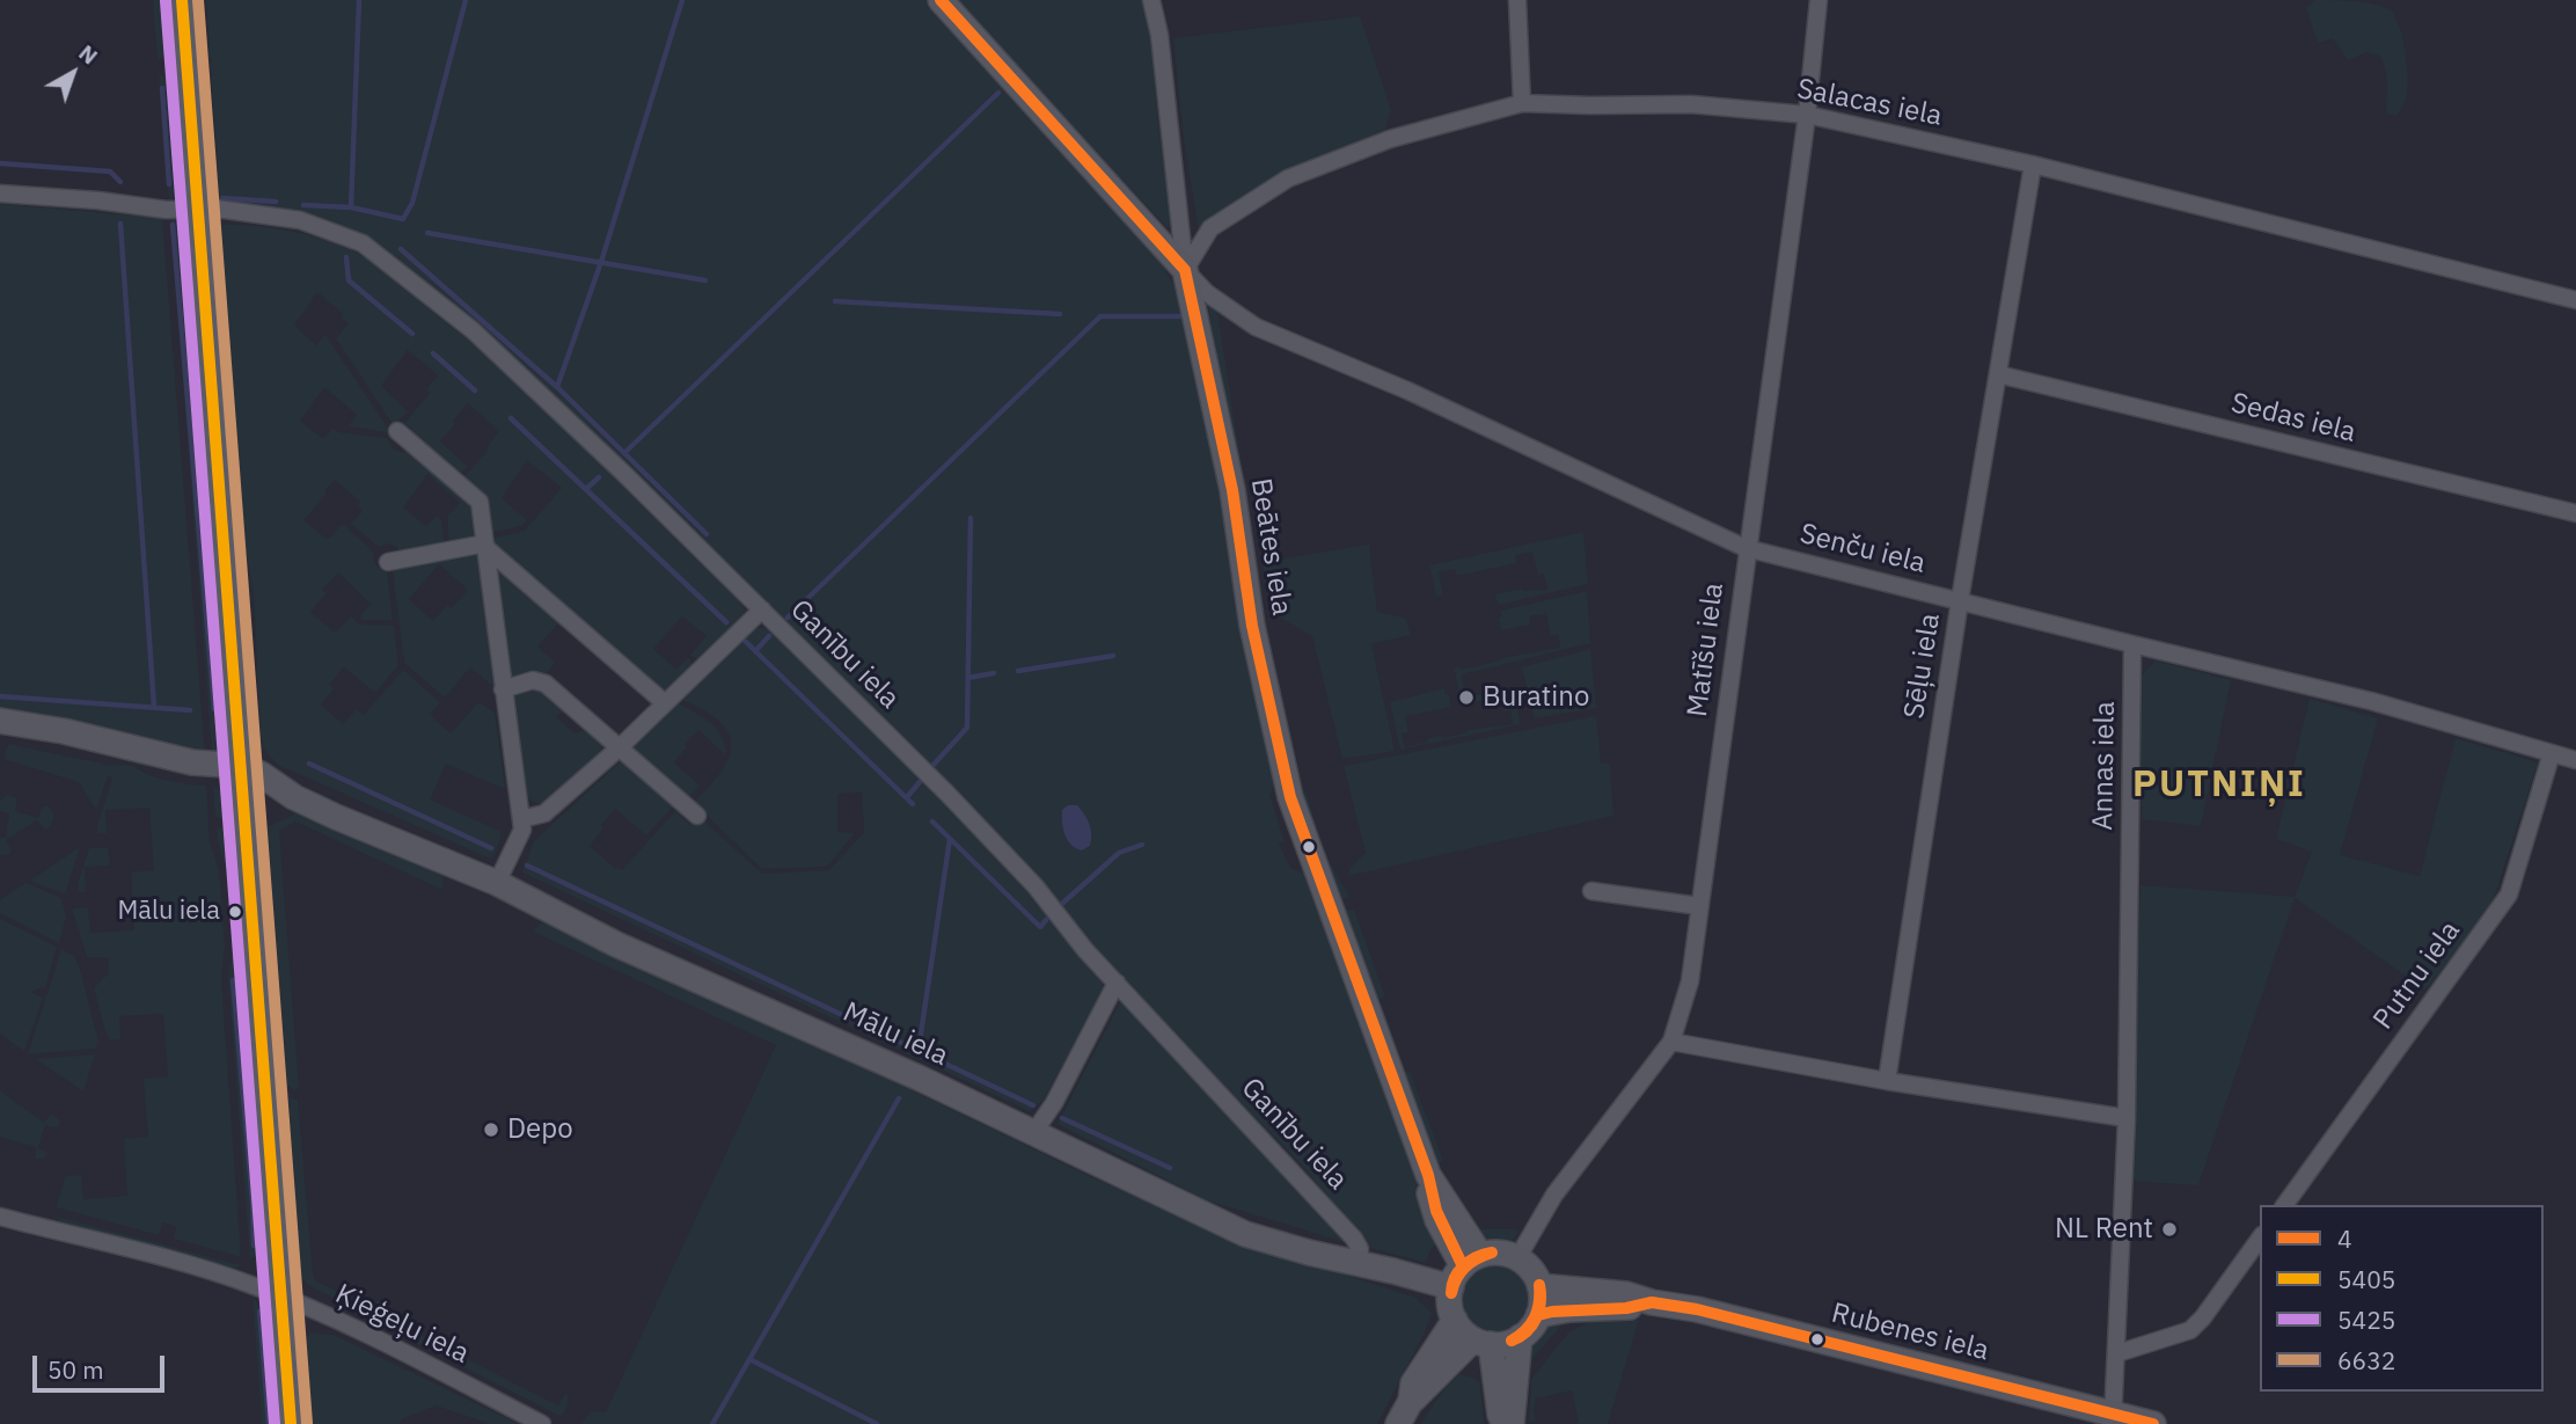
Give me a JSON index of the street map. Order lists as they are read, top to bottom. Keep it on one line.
{"streets":{"main road":["Beātes iela","Mālu iela","Rubenes iela"],"street":["Salacas iela","Sedas iela","Senču iela","Matīšu iela","Ganību iela","Sēļu iela","Annas iela","Putnu iela","Ķieģeļu iela"]},"crossings":[["Salacas iela","Beātes iela"],["Salacas iela","Senču iela"],["Salacas iela","Matīšu iela"],["Salacas iela","Sēļu iela"],["Sedas iela","Sēļu iela"],["Beātes iela","Senču iela"],["Beātes iela","Matīšu iela"],["Beātes iela","Mālu iela"],["Beātes iela","Rubenes iela"],["Senču iela","Matīšu iela"],["Senču iela","Sēļu iela"],["Senču iela","Annas iela"],["Senču iela","Putnu iela"],["Matīšu iela","Mālu iela"],["Matīšu iela","Rubenes iela"],["Ganību iela","Mālu iela"],["Annas iela","Rubenes iela"],["Mālu iela","Rubenes iela"]],"districts":["PUTNIŅI"],"places":["Buratino","Mālu iela","Depo","NL Rent"],"lines":["transit line 4","transit line 5405","transit line 6632","transit line 5425"],"legend":["4","5405","5425","6632"],"scale_bar":"50 m","north":"top right"}
